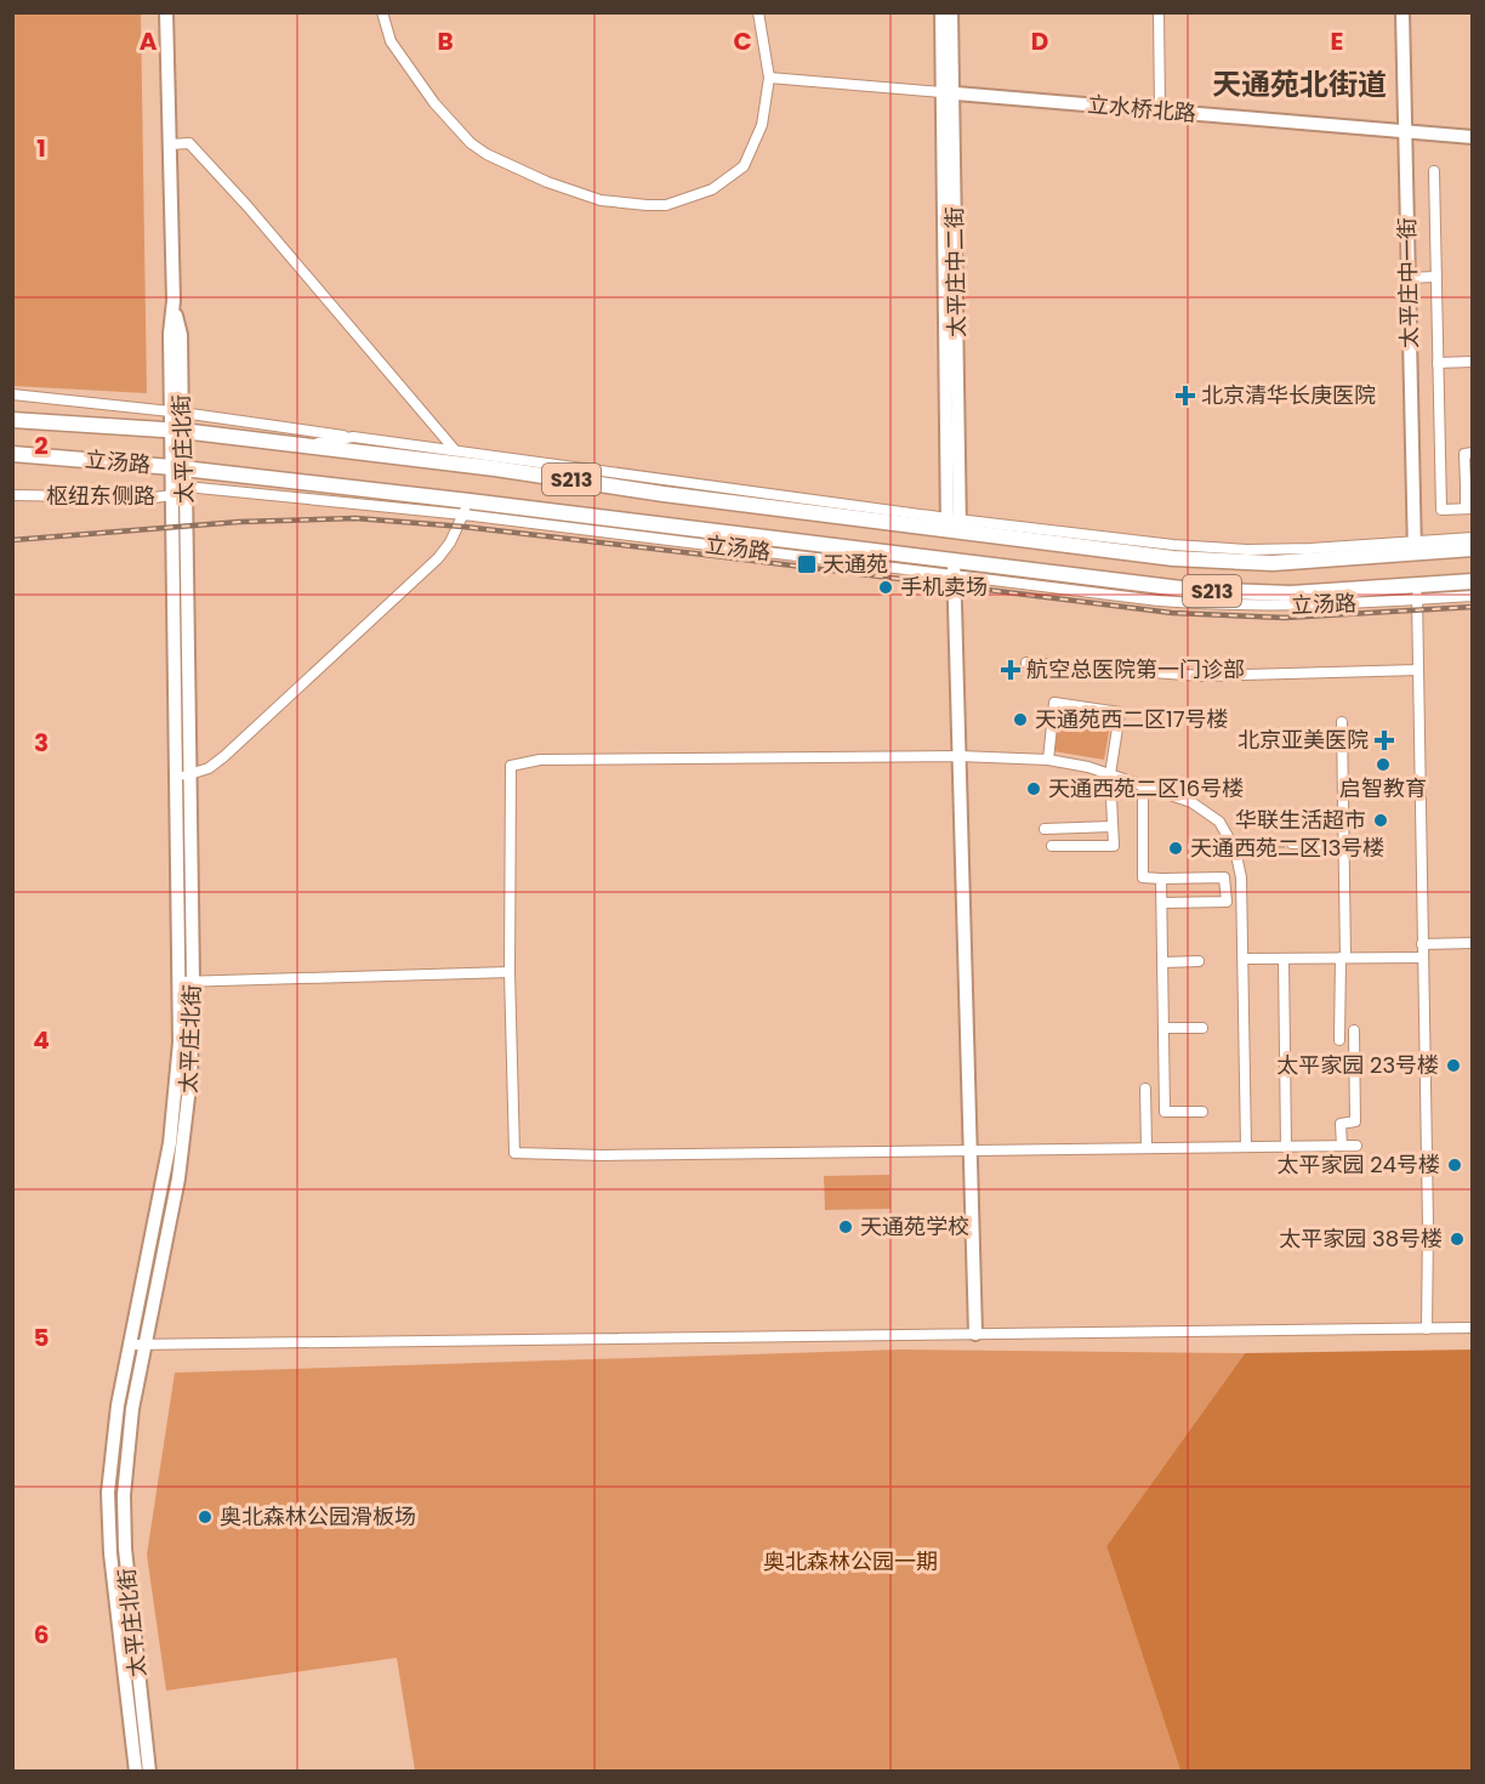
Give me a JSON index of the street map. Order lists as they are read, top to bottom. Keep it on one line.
{"streets":{"main road":["立水桥北路","太平庄中二街","太平庄中一街","太平庄北街","立汤路","S213"],"street":["枢纽东侧路"]},"crossings":[["立水桥北路","太平庄中二街"],["立水桥北路","太平庄中一街"],["太平庄中二街","立汤路"],["太平庄中一街","立汤路"],["太平庄北街","立汤路"],["太平庄北街","枢纽东侧路"],["立汤路","枢纽东侧路"]],"districts":["天通苑北街道"],"parks":["奥北森林公园一期"],"places":{"health":["北京清华长庚医院","航空总医院第一门诊部","北京亚美医院"],"transit":["天通苑"],"other":["手机卖场","天通苑西二区17号楼","启智教育","天通西苑二区16号楼","华联生活超市","天通西苑二区13号楼","太平家园 23号楼","太平家园 24号楼","天通苑学校","太平家园 38号楼","奥北森林公园滑板场"]},"grid":{"columns":["A","B","C","D","E"],"rows":["1","2","3","4","5","6"]}}
